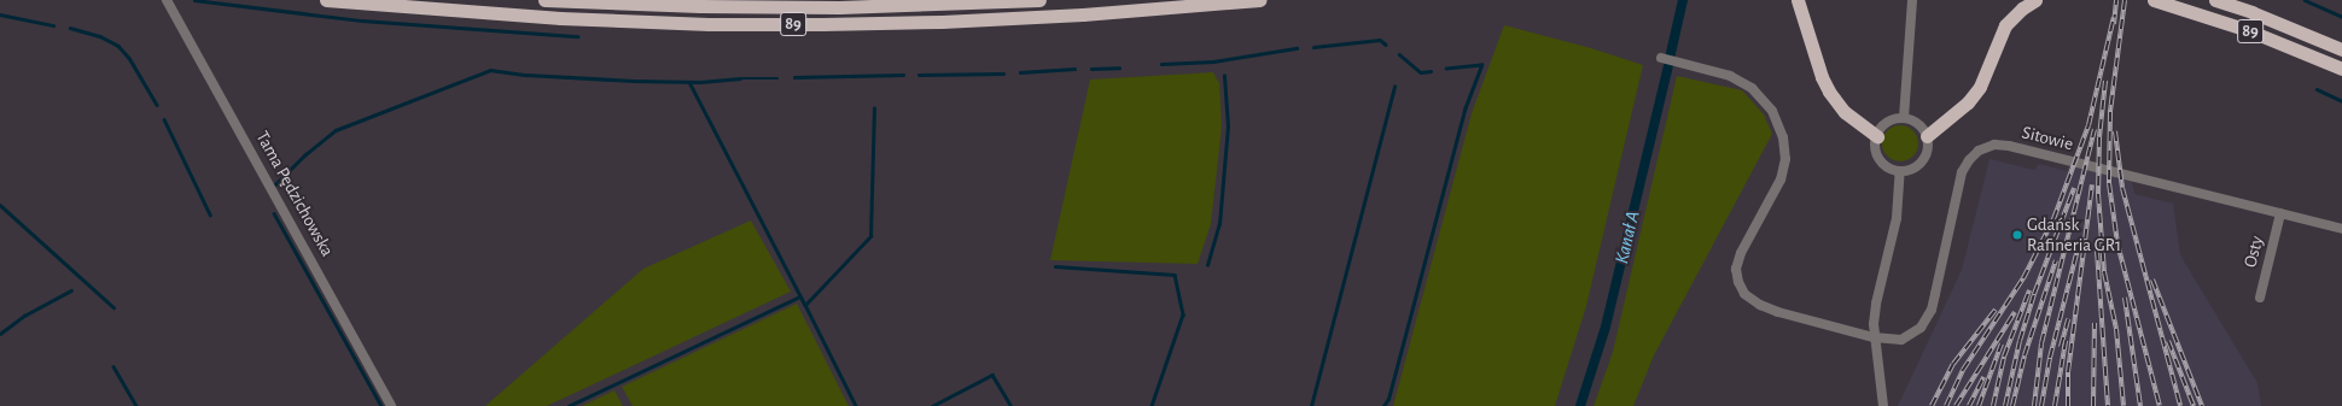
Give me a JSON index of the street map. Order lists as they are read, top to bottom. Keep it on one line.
{"streets":{"highway":["89"],"street":["Sitowie","Tama Pędzichowska","Osty"]},"crossings":[["Sitowie","Osty"]],"water":["Kanał A"],"places":["Gdańsk Rafineria GR1"]}
